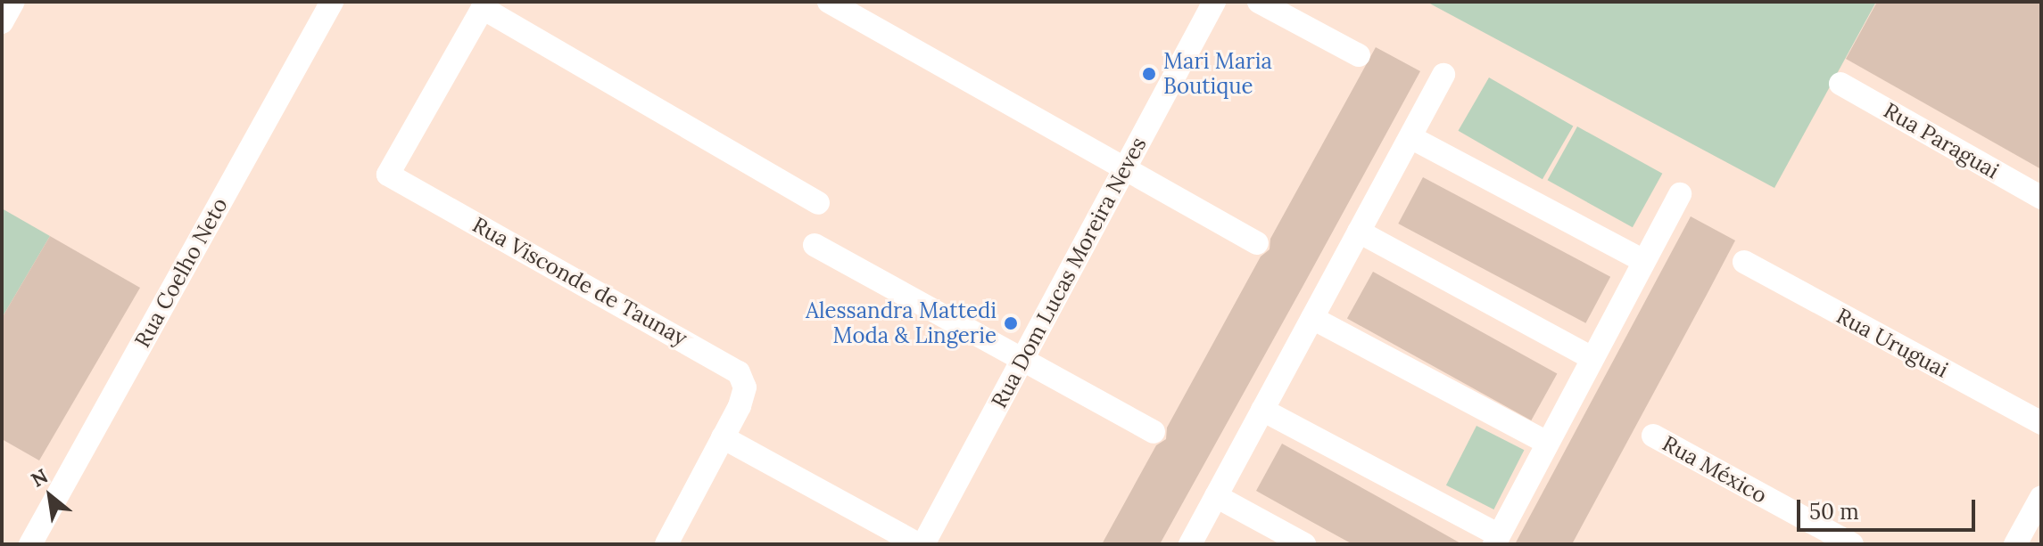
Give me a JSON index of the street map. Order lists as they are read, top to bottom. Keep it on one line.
{"streets":{"street":["Rua Paraguai","Rua Coelho Neto","Rua Dom Lucas Moreira Neves","Rua Visconde de Taunay","Rua Uruguai","Rua México"]},"places":["Mari Maria Boutique","Alessandra Mattedi Moda & Lingerie"],"scale_bar":"50 m","north":"top left"}
